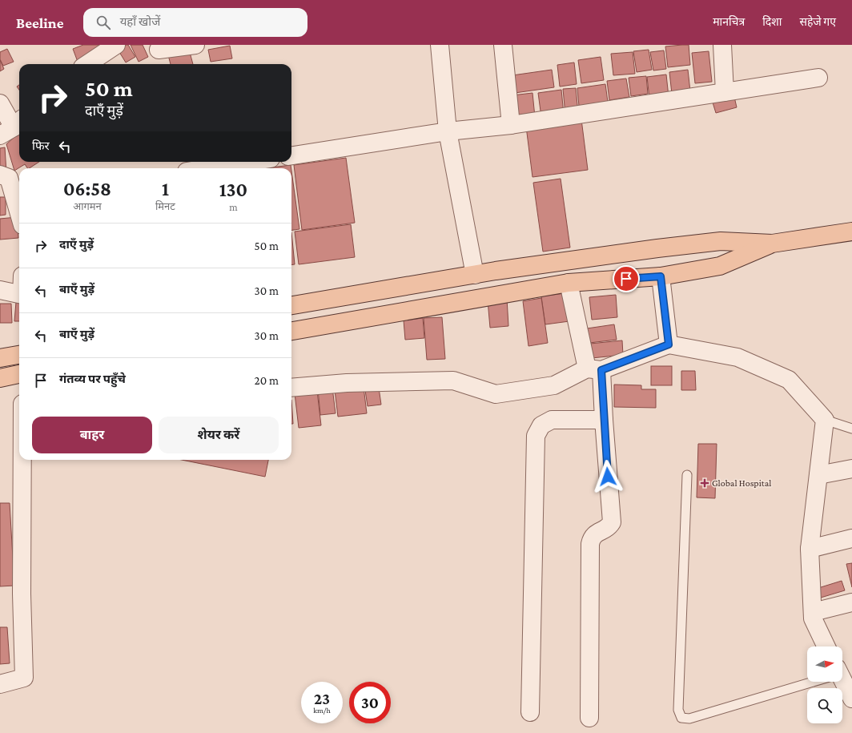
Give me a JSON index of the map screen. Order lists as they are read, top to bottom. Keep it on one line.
{"places":{"health":["Global Hospital"]},"north":"right","page":{"header":"Beeline","search":"यहाँ खोजें","nav":["मानचित्र","दिशा","सहेजे गए"],"turn":["50 m","दाएँ मुड़ें"],"then":"फिर","eta":["06:58","आगमन","1","मिनट","130","m"],"list":[{"name":"दाएँ मुड़ें","value":"50 m"},{"name":"बाएँ मुड़ें","value":"30 m"},{"name":"बाएँ मुड़ें","value":"30 m"},{"name":"गंतव्य पर पहुँचे","value":"20 m"}],"buttons":["बाहर","शेयर करें"],"speed":"23 km/h","limit":"30"}}
